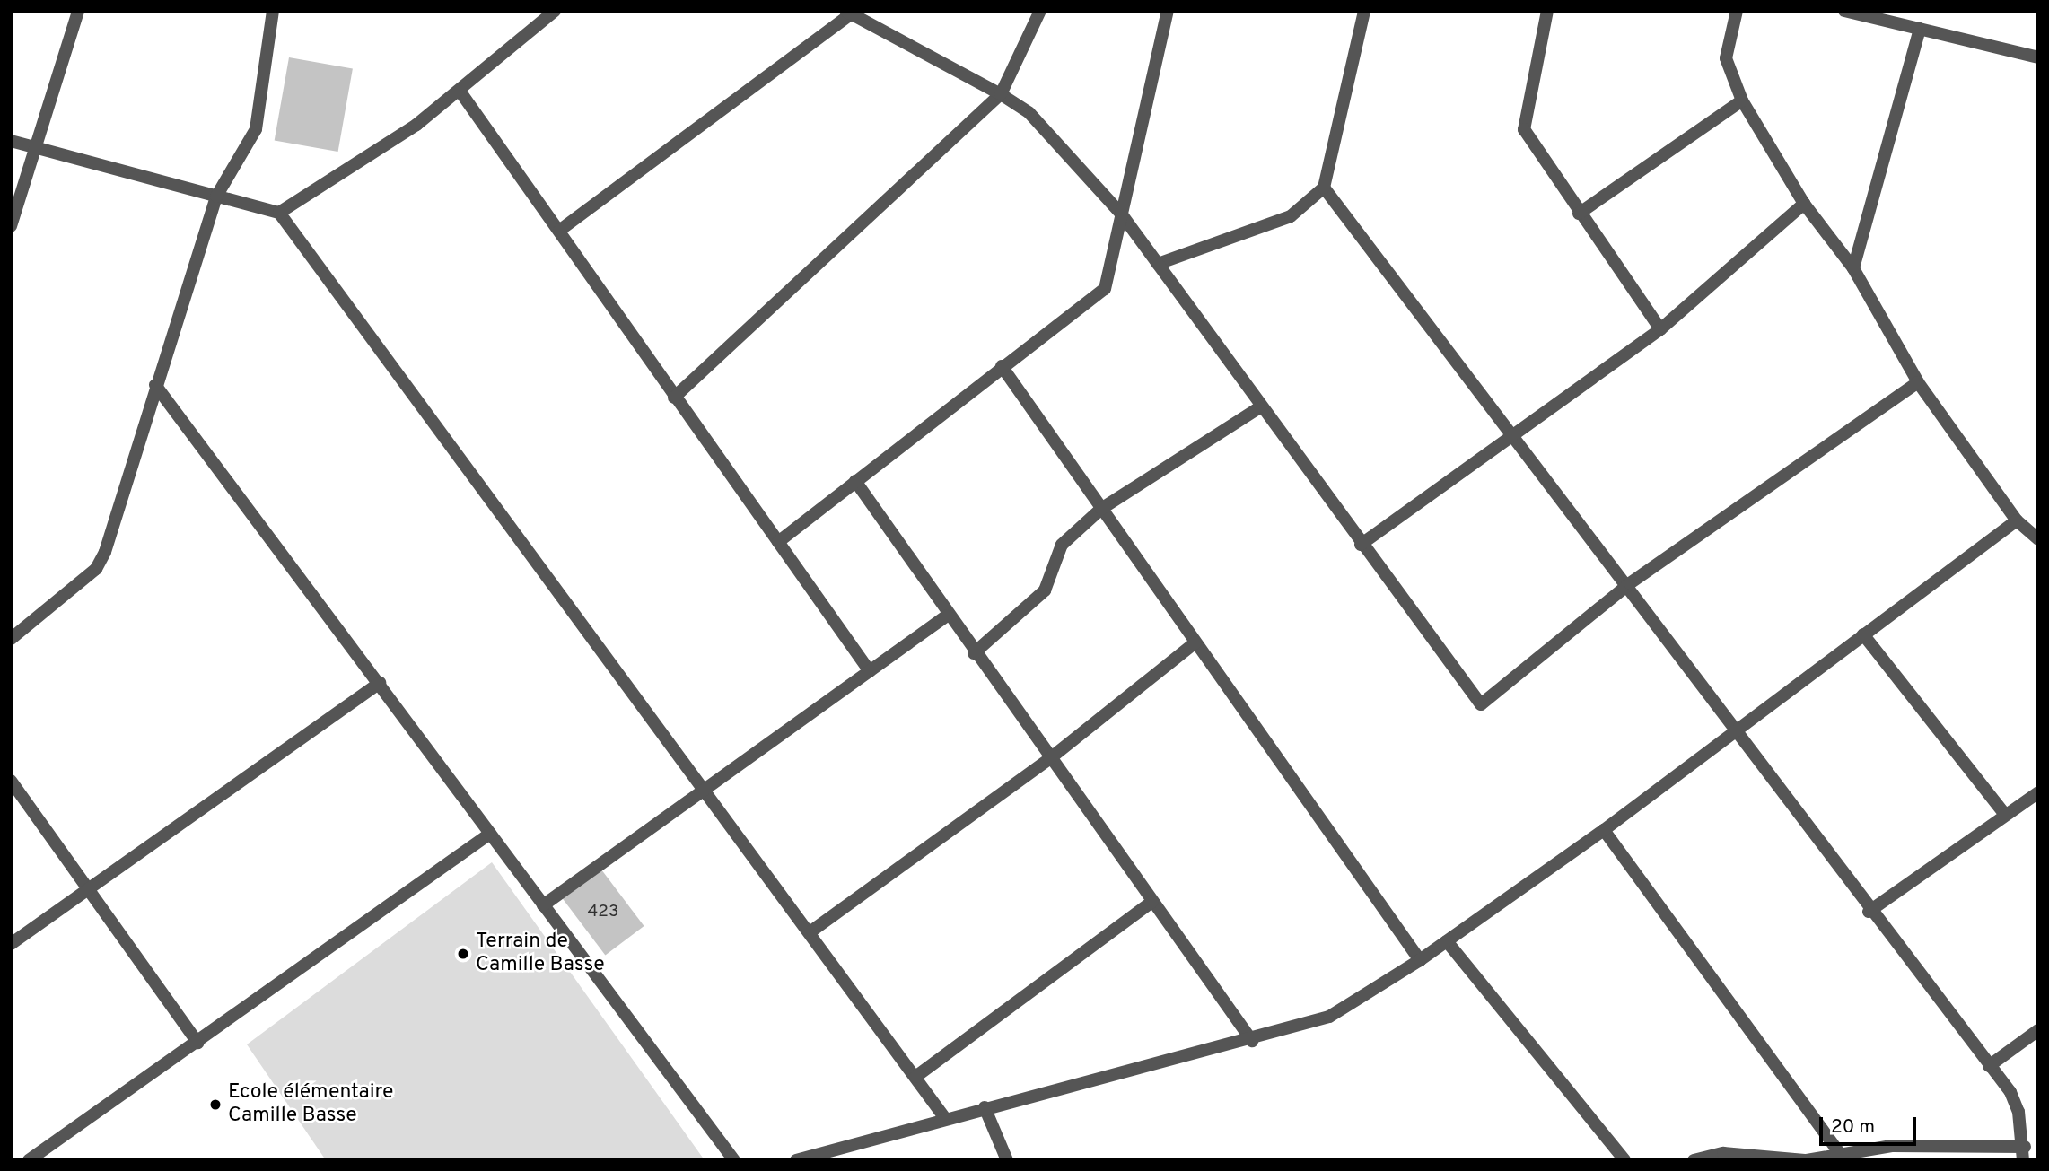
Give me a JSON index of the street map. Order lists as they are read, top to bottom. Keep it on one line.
{"places":["Terrain de Camille Basse","Ecole élémentaire Camille Basse"],"house_numbers":["423"],"scale_bar":"20 m"}
